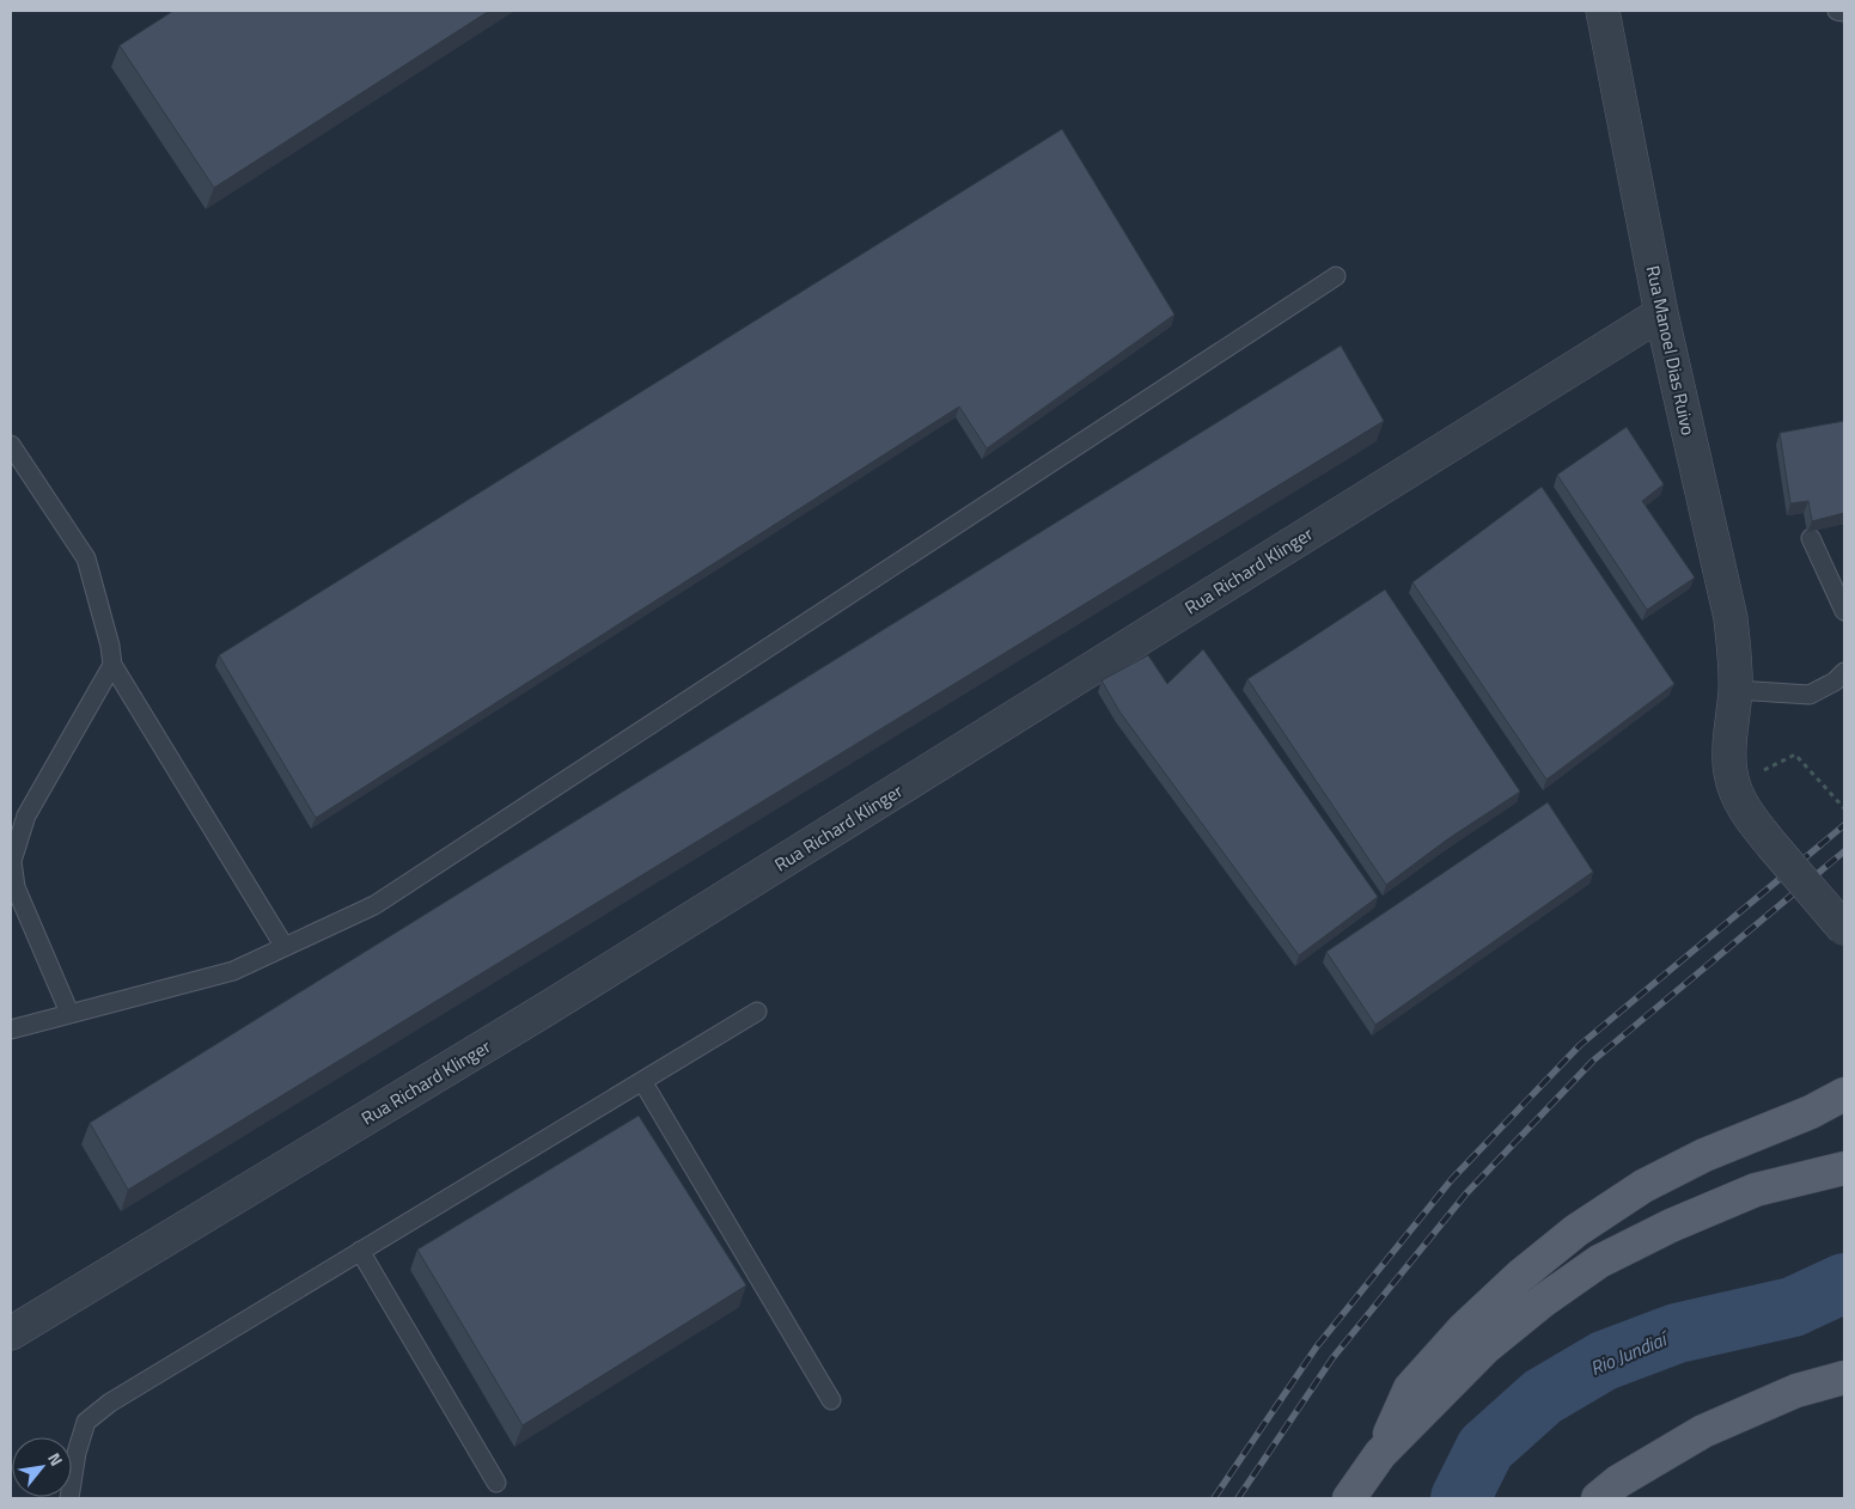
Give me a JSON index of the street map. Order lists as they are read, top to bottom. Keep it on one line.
{"streets":{"street":["Rua Manoel Dias Ruivo","Rua Richard Klinger"]},"crossings":[["Rua Manoel Dias Ruivo","Rua Richard Klinger"]],"water":["Rio Jundiaí"],"north":"top right"}
